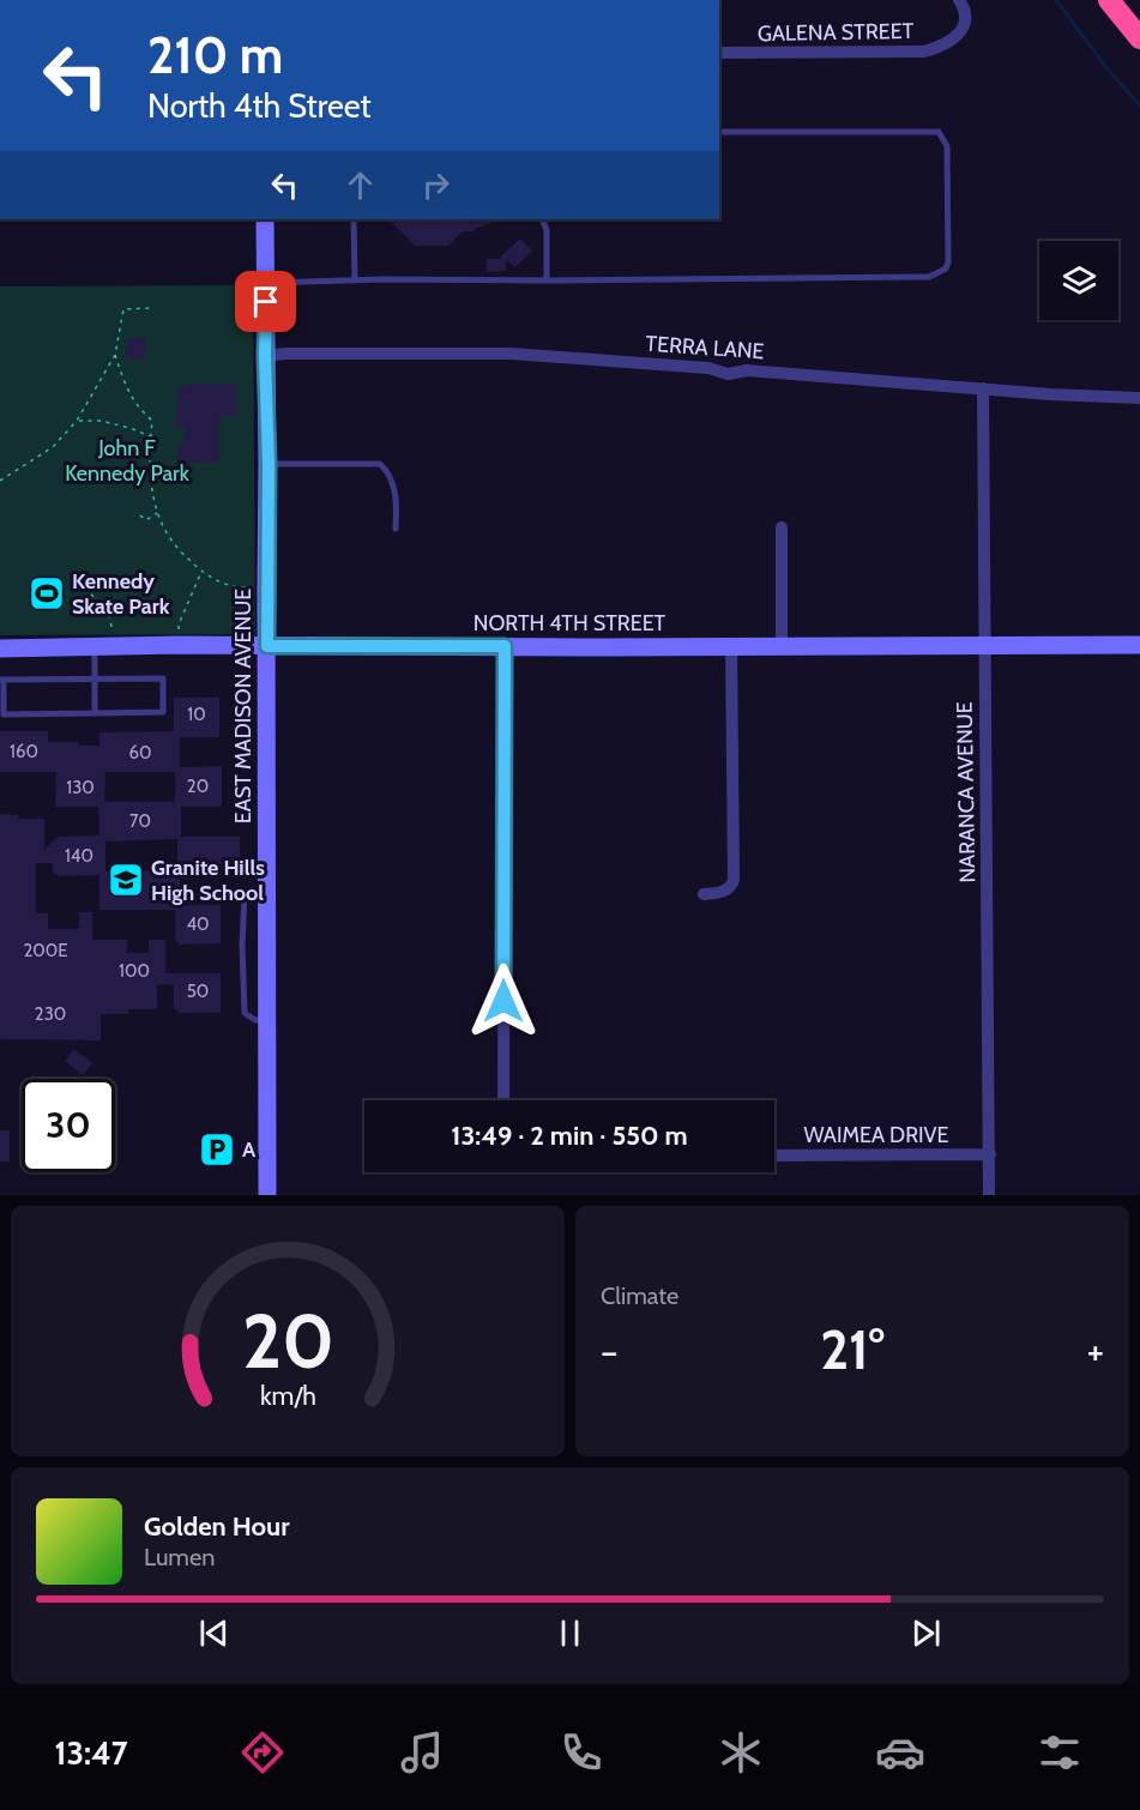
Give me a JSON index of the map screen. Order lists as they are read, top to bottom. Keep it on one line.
{"streets":{"street":["GALENA STREET","TERRA LANE","NORTH 4TH STREET","EAST MADISON AVENUE","NARANCA AVENUE","WAIMEA DRIVE"]},"crossings":[["TERRA LANE","EAST MADISON AVENUE"],["TERRA LANE","NARANCA AVENUE"],["NORTH 4TH STREET","EAST MADISON AVENUE"],["NORTH 4TH STREET","NARANCA AVENUE"],["NARANCA AVENUE","WAIMEA DRIVE"]],"parks":["John F Kennedy Park"],"places":{"sports":["Kennedy Skate Park"],"school or university":["Granite Hills High School"],"parking":["A"]},"house_numbers":["10","160","60","20","130","70","140","40","200E","100","50","230"],"page":{"turn":["210 m","North 4th Street"],"limit":"30","trip":"13:49 · 2 min · 550 m","tile":"Climate","heat":["−","21°","+"],"song":["Golden Hour","Lumen"],"tabs":"13:47","gauge":["20","km/h"]}}
